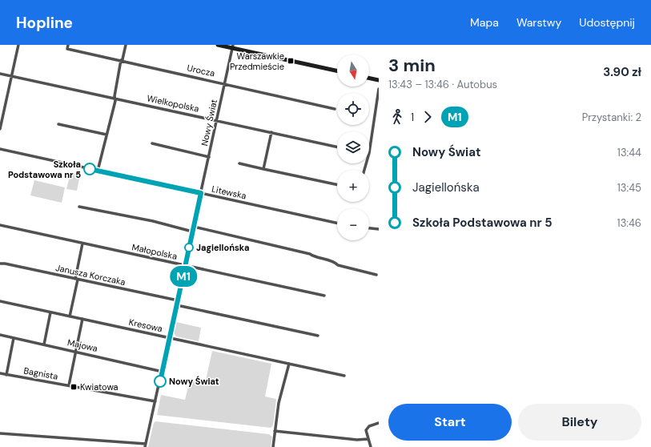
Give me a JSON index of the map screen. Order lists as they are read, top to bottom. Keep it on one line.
{"streets":{"street":["Urocza","Wielkopolska","Nowy Świat","Litewska","Małopolska","Janusza Korczaka","Kresowa","Majowa","Bagnista"]},"crossings":[["Urocza","Nowy Świat"],["Wielkopolska","Nowy Świat"],["Nowy Świat","Litewska"],["Nowy Świat","Małopolska"],["Nowy Świat","Janusza Korczaka"],["Nowy Świat","Kresowa"],["Nowy Świat","Majowa"],["Nowy Świat","Bagnista"]],"places":{"transit":["Warszawkie Przedmieście","Kwiatowa"],"other":["Szkoła Podstawowa nr 5","Jagiellońska","Nowy Świat"]},"lines":["bus line M1"],"north":"bottom","page":{"header":"Hopline","nav":["Mapa","Warstwy","Udostępnij"],"on_map":"M1","heading":["3 min","13:43 – 13:46 · Autobus","3.90 zł"],"map_buttons":["+","−"],"legs":["1","M1","Przystanki: 2"],"list":[{"name":"Nowy Świat","value":"13:44"},{"name":"Jagiellońska","value":"13:45"},{"name":"Szkoła Podstawowa nr 5","value":"13:46"}],"buttons":["Start","Bilety"]}}
